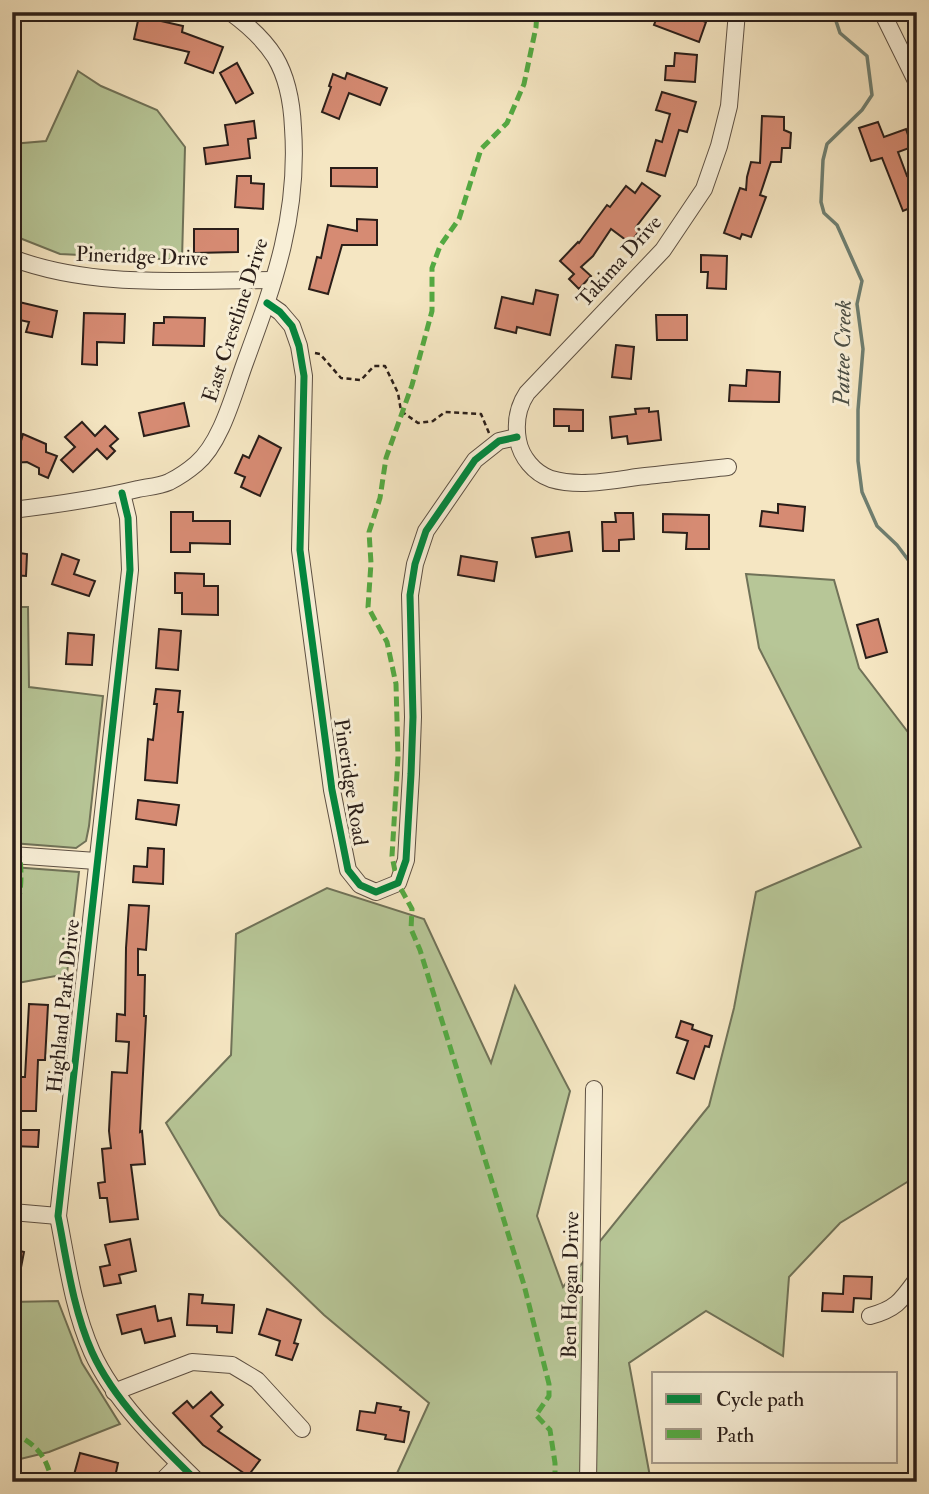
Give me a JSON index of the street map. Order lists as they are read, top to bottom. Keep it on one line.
{"streets":{"street":["Pineridge Drive","Takima Drive","East Crestline Drive","Pineridge Road","Highland Park Drive","Ben Hogan Drive"]},"crossings":[["Pineridge Drive","East Crestline Drive"],["East Crestline Drive","Pineridge Road"],["East Crestline Drive","Highland Park Drive"]],"water":["Pattee Creek"],"legend":["Cycle path","Path"]}
